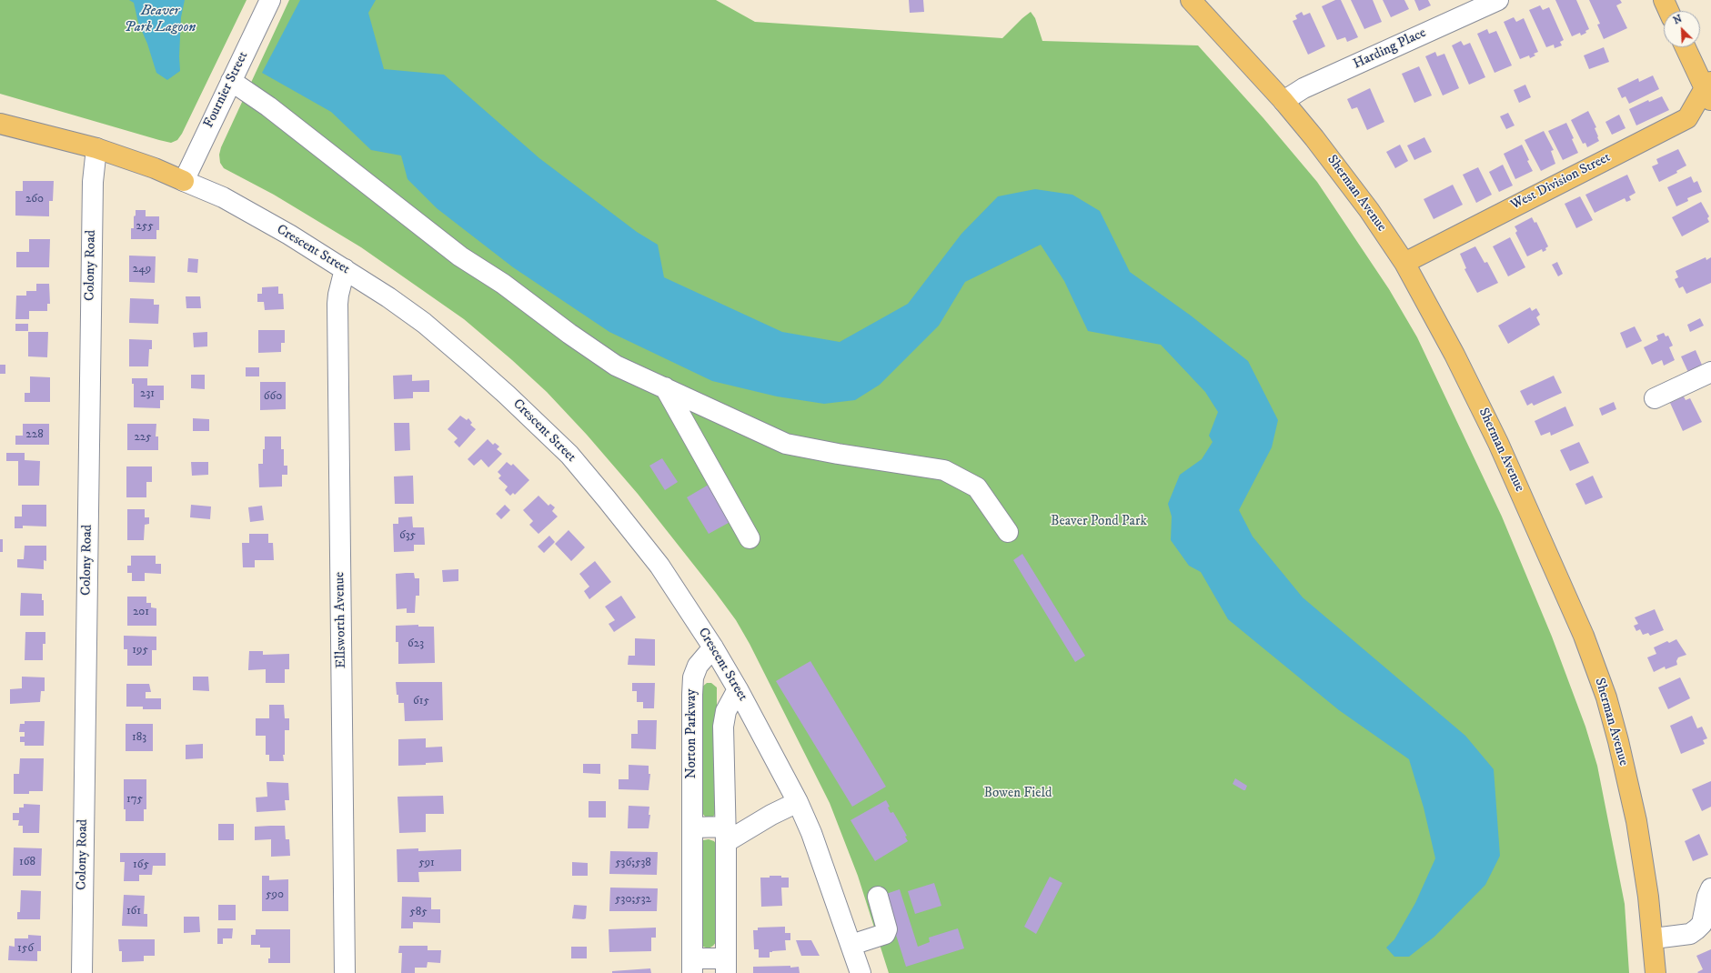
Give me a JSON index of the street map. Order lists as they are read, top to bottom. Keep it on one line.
{"streets":{"main road":["West Division Street","Sherman Avenue","Crescent Street"],"street":["Harding Place","Fournier Street","Colony Road","Ellsworth Avenue","Norton Parkway"]},"crossings":[["Harding Place","Sherman Avenue"],["Fournier Street","Crescent Street"],["West Division Street","Sherman Avenue"],["Crescent Street","Colony Road"],["Crescent Street","Ellsworth Avenue"],["Crescent Street","Norton Parkway"]],"water":["Beaver Park Lagoon"],"parks":["Beaver Pond Park","Bowen Field"],"house_numbers":["260","255","249","231","660","228","225","635","201","623","195","615","183","175","168","591","536;538","165","590","530;532","161","585","156"],"north":"top left"}
